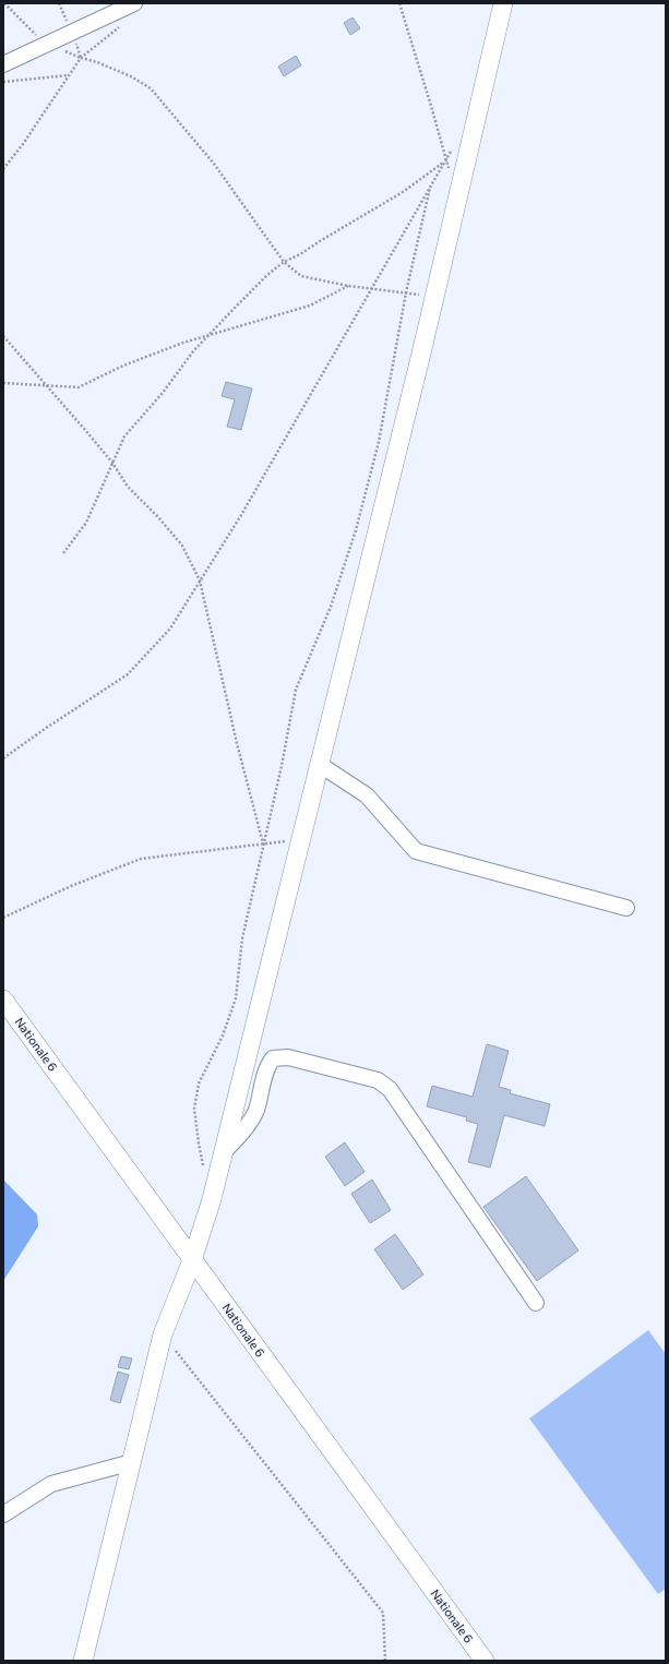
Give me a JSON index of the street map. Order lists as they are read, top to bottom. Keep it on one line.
{"streets":{"main road":["Nationale 6"]}}
